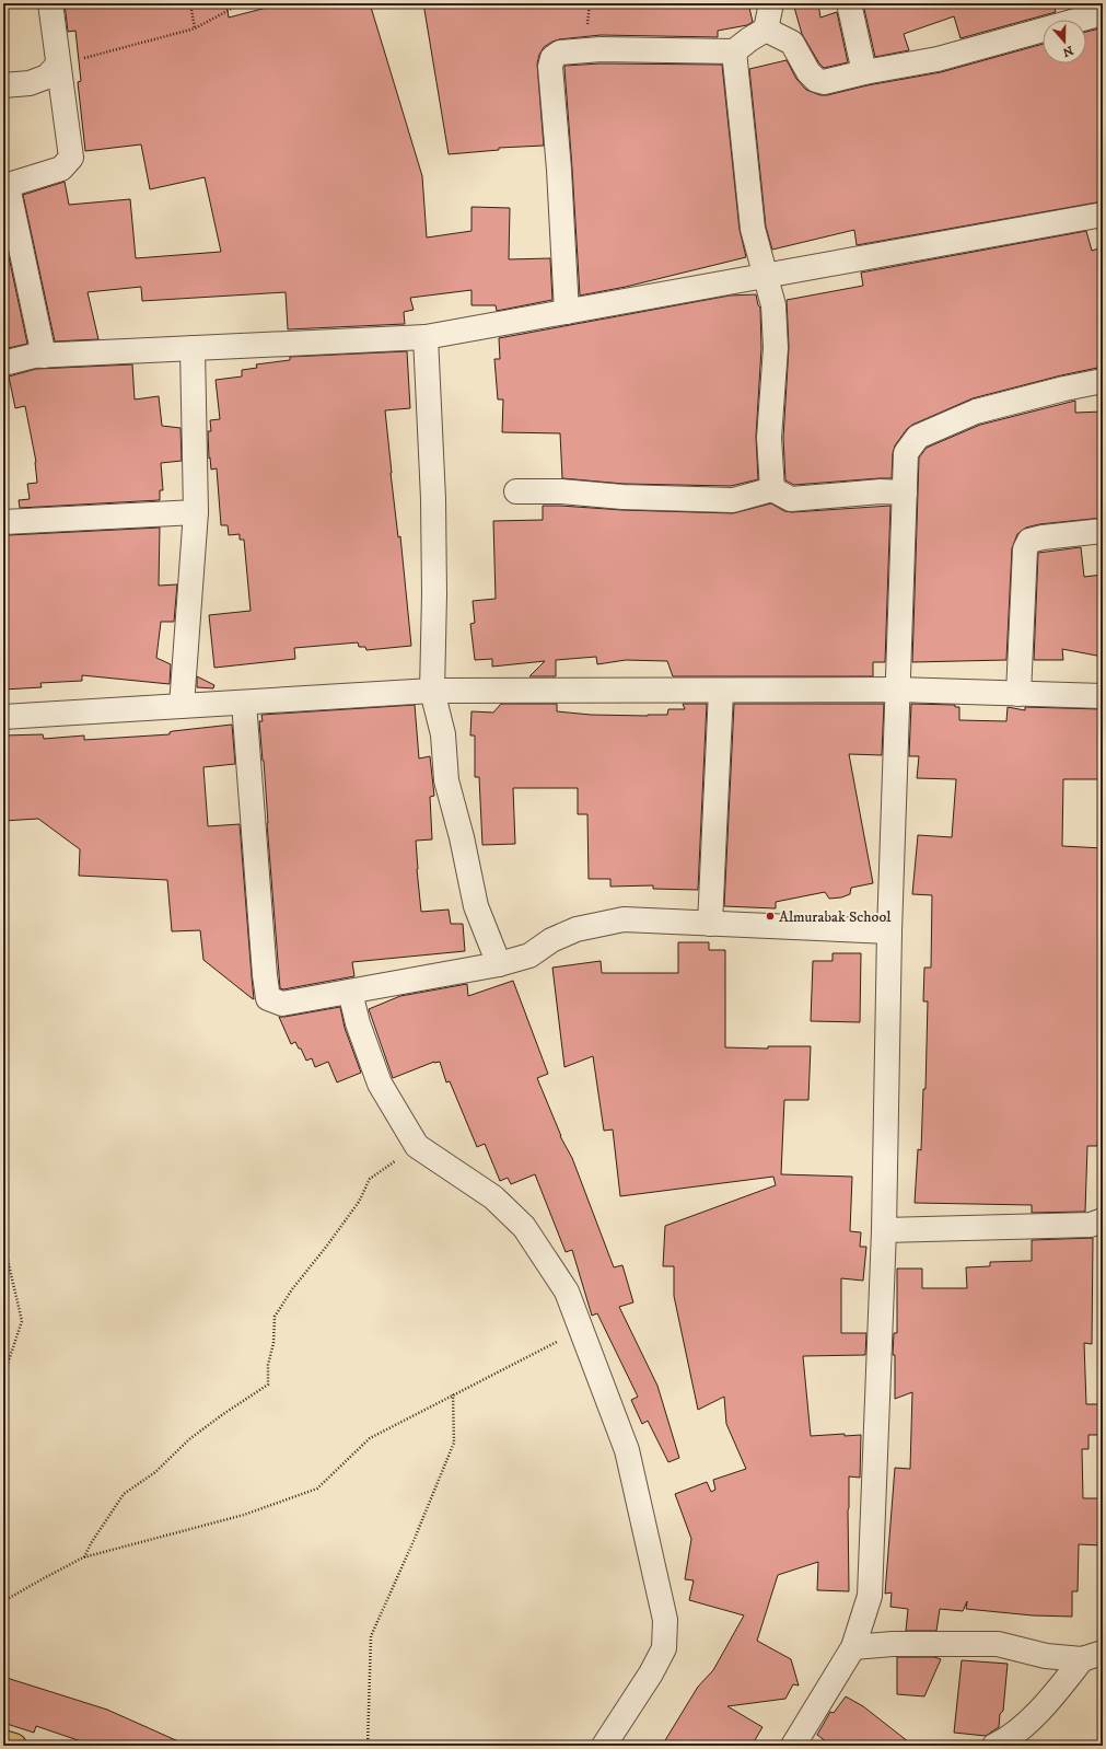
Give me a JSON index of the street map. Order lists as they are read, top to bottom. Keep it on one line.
{"places":["Almurabak School"],"north":"bottom"}
